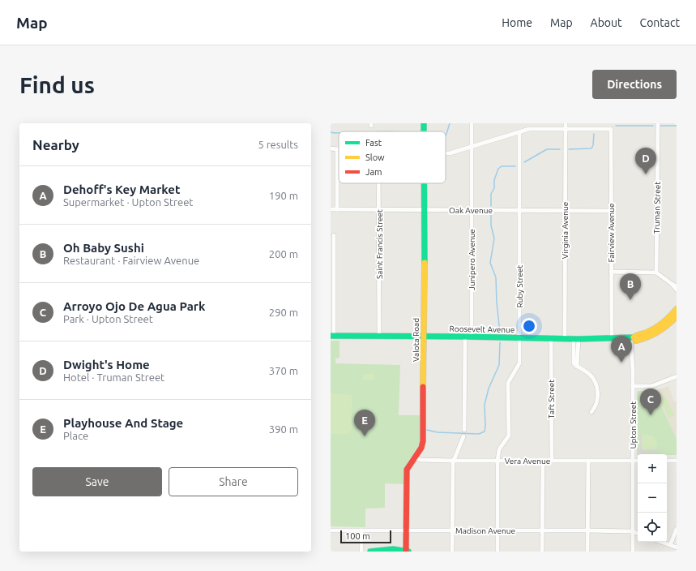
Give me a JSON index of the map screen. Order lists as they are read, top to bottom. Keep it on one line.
{"streets":{"street":["Truman Street","Oak Avenue","Virginia Avenue","Fairview Avenue","Saint Francis Street","Junipero Avenue","Ruby Street","Roosevelt Avenue","Valota Road","Taft Street","Upton Street","Vera Avenue","Madison Avenue"]},"crossings":[["Oak Avenue","Virginia Avenue"],["Oak Avenue","Fairview Avenue"],["Oak Avenue","Saint Francis Street"],["Oak Avenue","Junipero Avenue"],["Oak Avenue","Ruby Street"],["Oak Avenue","Valota Road"],["Virginia Avenue","Fairview Avenue"],["Virginia Avenue","Roosevelt Avenue"],["Fairview Avenue","Roosevelt Avenue"],["Saint Francis Street","Roosevelt Avenue"],["Junipero Avenue","Roosevelt Avenue"],["Ruby Street","Roosevelt Avenue"],["Ruby Street","Vera Avenue"],["Ruby Street","Madison Avenue"],["Roosevelt Avenue","Valota Road"],["Roosevelt Avenue","Taft Street"],["Roosevelt Avenue","Upton Street"],["Valota Road","Vera Avenue"],["Valota Road","Madison Avenue"],["Taft Street","Vera Avenue"],["Upton Street","Vera Avenue"],["Upton Street","Madison Avenue"]],"legend":["Fast","Slow","Jam"],"scale_bar":"100 m","page":{"header":"Map","nav":["Home","Map","About","Contact"],"buttons":["Directions",["Save","Share"]],"title":"Find us","heading":["Nearby","5 results"],"pins":["D","B","A","C","E"],"list":[{"mark":"A","name":"Dehoff's Key Market","note":"Supermarket · Upton Street","value":"190 m"},{"mark":"B","name":"Oh Baby Sushi","note":"Restaurant · Fairview Avenue","value":"200 m"},{"mark":"C","name":"Arroyo Ojo De Agua Park","note":"Park · Upton Street","value":"290 m"},{"mark":"D","name":"Dwight's Home","note":"Hotel · Truman Street","value":"370 m"},{"mark":"E","name":"Playhouse And Stage","note":"Place","value":"390 m"}],"map_buttons":["+","−"],"scale":"100 m"}}
